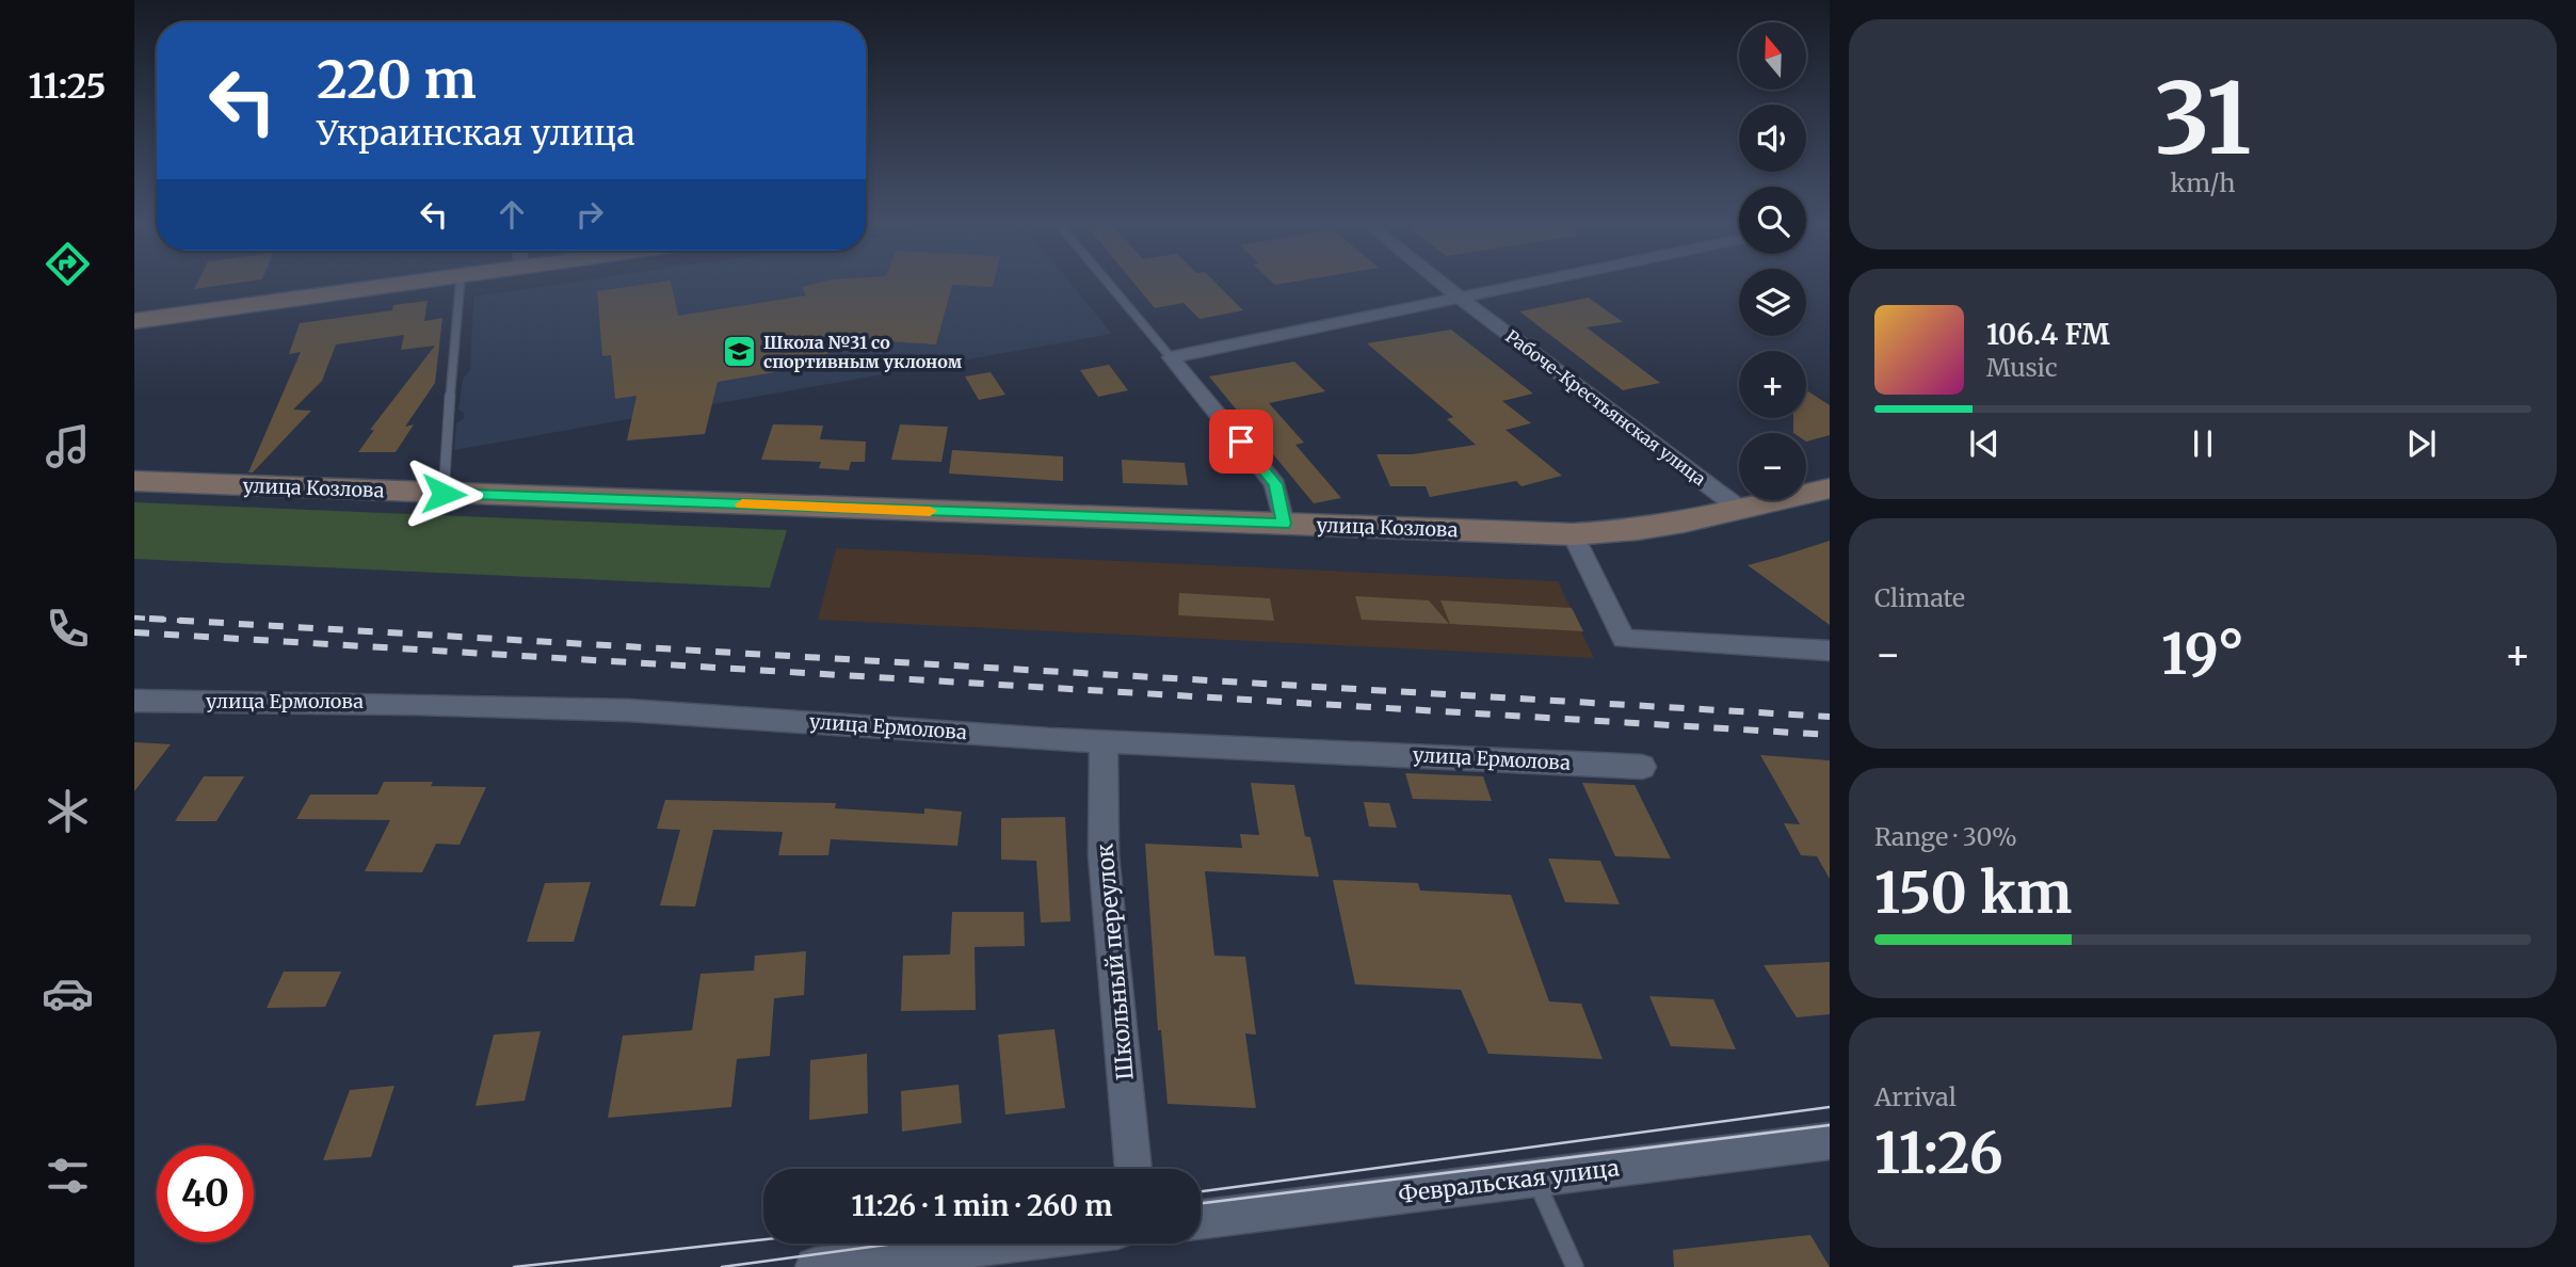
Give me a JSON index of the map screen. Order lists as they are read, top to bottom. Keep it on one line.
{"streets":{"street":["Рабоче-Крестьянская улица","улица Козлова","улица Ермолова","Школьный переулок","Февральская улица"]},"crossings":[["Рабоче-Крестьянская улица","улица Козлова"],["улица Ермолова","Школьный переулок"]],"places":{"school or university":["Школа №31 со спортивным уклоном"]},"north":"top","page":{"tabs":"11:25","tile":[["31","km/h"],"Climate",["Range · 30%","150 km"],["Arrival","11:26"]],"map_buttons":["+","−"],"turn":["220 m","Украинская улица"],"song":["106.4 FM","Music"],"heat":["−","19°","+"],"limit":"40","trip":"11:26 · 1 min · 260 m"}}
